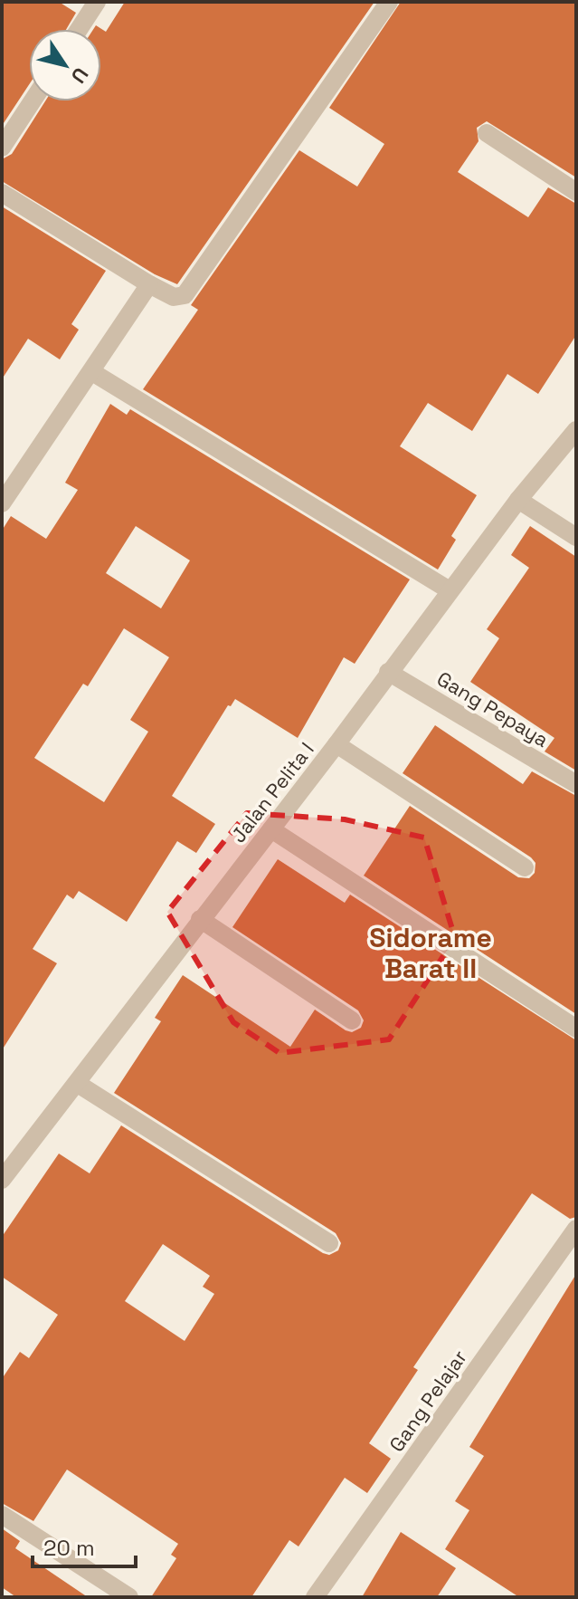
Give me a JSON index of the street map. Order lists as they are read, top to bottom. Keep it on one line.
{"streets":{"street":["Gang Pepaya","Jalan Pelita I","Gang Pelajar"]},"crossings":[["Gang Pepaya","Jalan Pelita I"]],"districts":["Sidorame Barat II"],"scale_bar":"20 m","north":"bottom right"}
